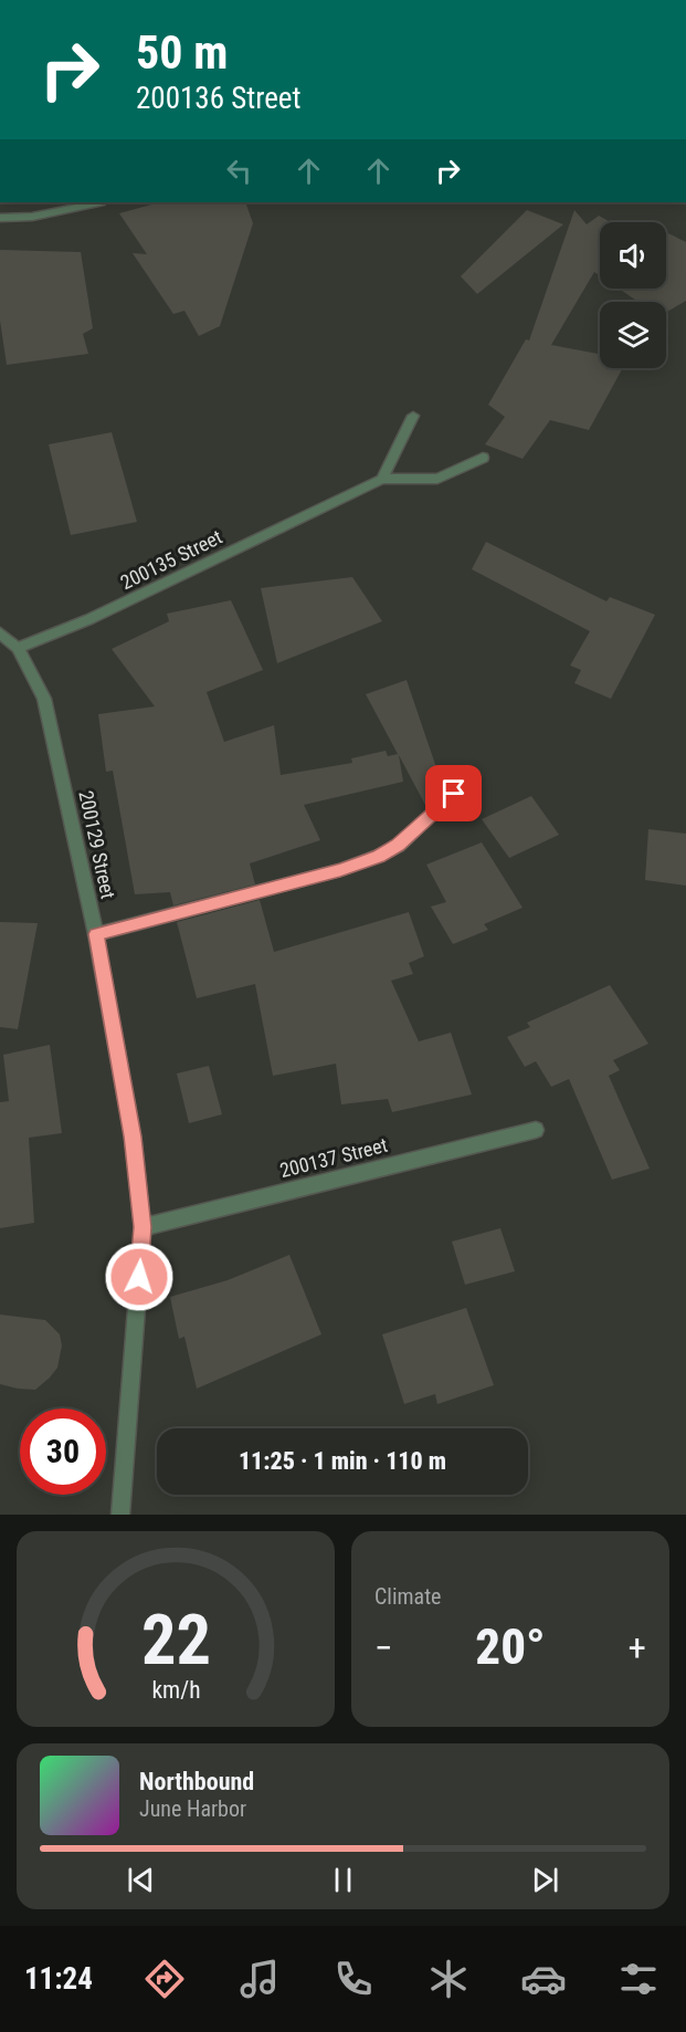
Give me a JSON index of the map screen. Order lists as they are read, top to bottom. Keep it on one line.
{"streets":{"street":["200135 Street","200129 Street","200137 Street"]},"crossings":[["200135 Street","200129 Street"],["200129 Street","200137 Street"]],"page":{"turn":["50 m","200136 Street"],"limit":"30","trip":"11:25 · 1 min · 110 m","tile":"Climate","heat":["−","20°","+"],"song":["Northbound","June Harbor"],"tabs":"11:24","gauge":["22","km/h"]}}
